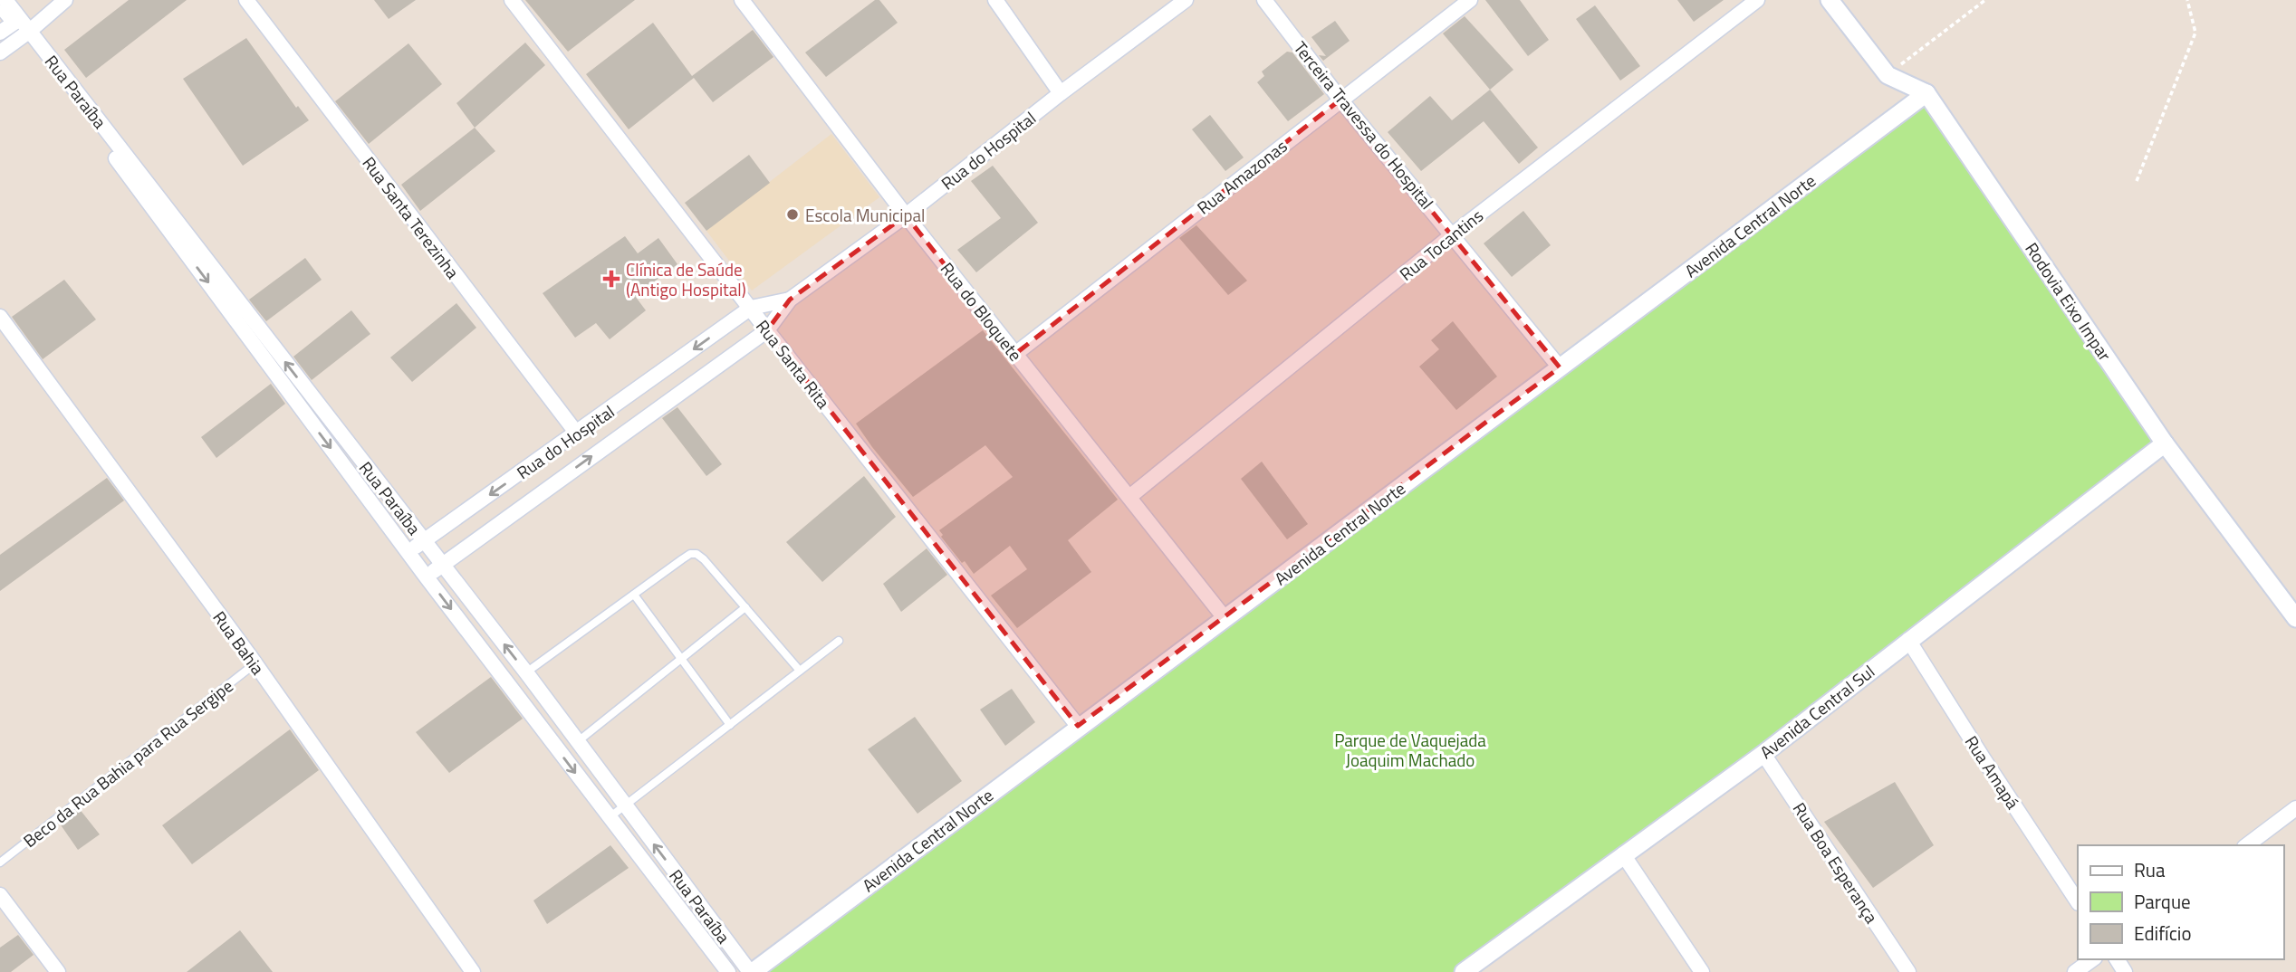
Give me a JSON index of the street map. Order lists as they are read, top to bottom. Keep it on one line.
{"streets":{"street":["Rua Paraíba","Terceira Travessa do Hospital","Rua do Hospital","Rua Amazonas","Rua Santa Terezinha","Avenida Central Norte","Rua Tocantins","Rodovia Eixo Impar","Rua do Bloquete","Rua Santa Rita","Rua Bahia","Avenida Central Sul","Rua Amapá","Rua Boa Esperança"],"lane":["Beco da Rua Bahia para Rua Sergipe"]},"crossings":[["Rua Paraíba","Rua do Hospital"],["Rua Paraíba","Avenida Central Norte"],["Terceira Travessa do Hospital","Rua Amazonas"],["Terceira Travessa do Hospital","Avenida Central Norte"],["Terceira Travessa do Hospital","Rua Tocantins"],["Rua do Hospital","Rua Santa Terezinha"],["Rua do Hospital","Rua do Bloquete"],["Rua do Hospital","Rua Santa Rita"],["Rua Amazonas","Rua do Bloquete"],["Avenida Central Norte","Rodovia Eixo Impar"],["Avenida Central Norte","Rua do Bloquete"],["Avenida Central Norte","Rua Santa Rita"],["Rua Tocantins","Rua do Bloquete"],["Rodovia Eixo Impar","Avenida Central Sul"],["Rua Bahia","Beco da Rua Bahia para Rua Sergipe"],["Avenida Central Sul","Rua Amapá"],["Avenida Central Sul","Rua Boa Esperança"]],"parks":["Parque de Vaquejada Joaquim Machado"],"places":{"other":["Escola Municipal"],"health":["Clínica de Saúde (Antigo Hospital)"]},"legend":["Rua","Parque","Edifício"]}
